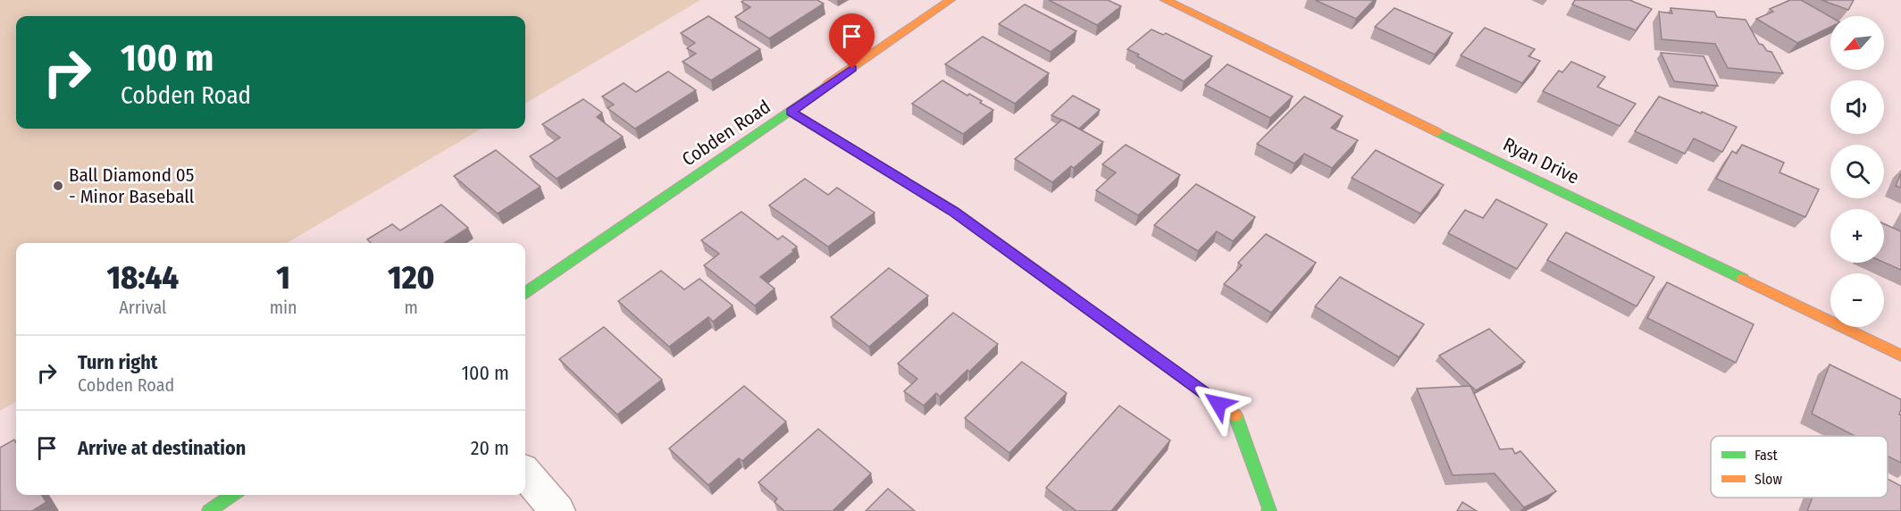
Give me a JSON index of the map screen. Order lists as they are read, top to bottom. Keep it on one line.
{"streets":{"street":["Cobden Road","Ryan Drive"]},"places":["Ball Diamond 05 - Minor Baseball"],"legend":["Fast","Slow"],"north":"bottom left","page":{"map_buttons":["+","−"],"turn":["100 m","Cobden Road"],"eta":["18:44","Arrival","1","min","120","m"],"list":[{"name":"Turn right","note":"Cobden Road","value":"100 m"},{"name":"Arrive at destination","value":"20 m"}]}}
